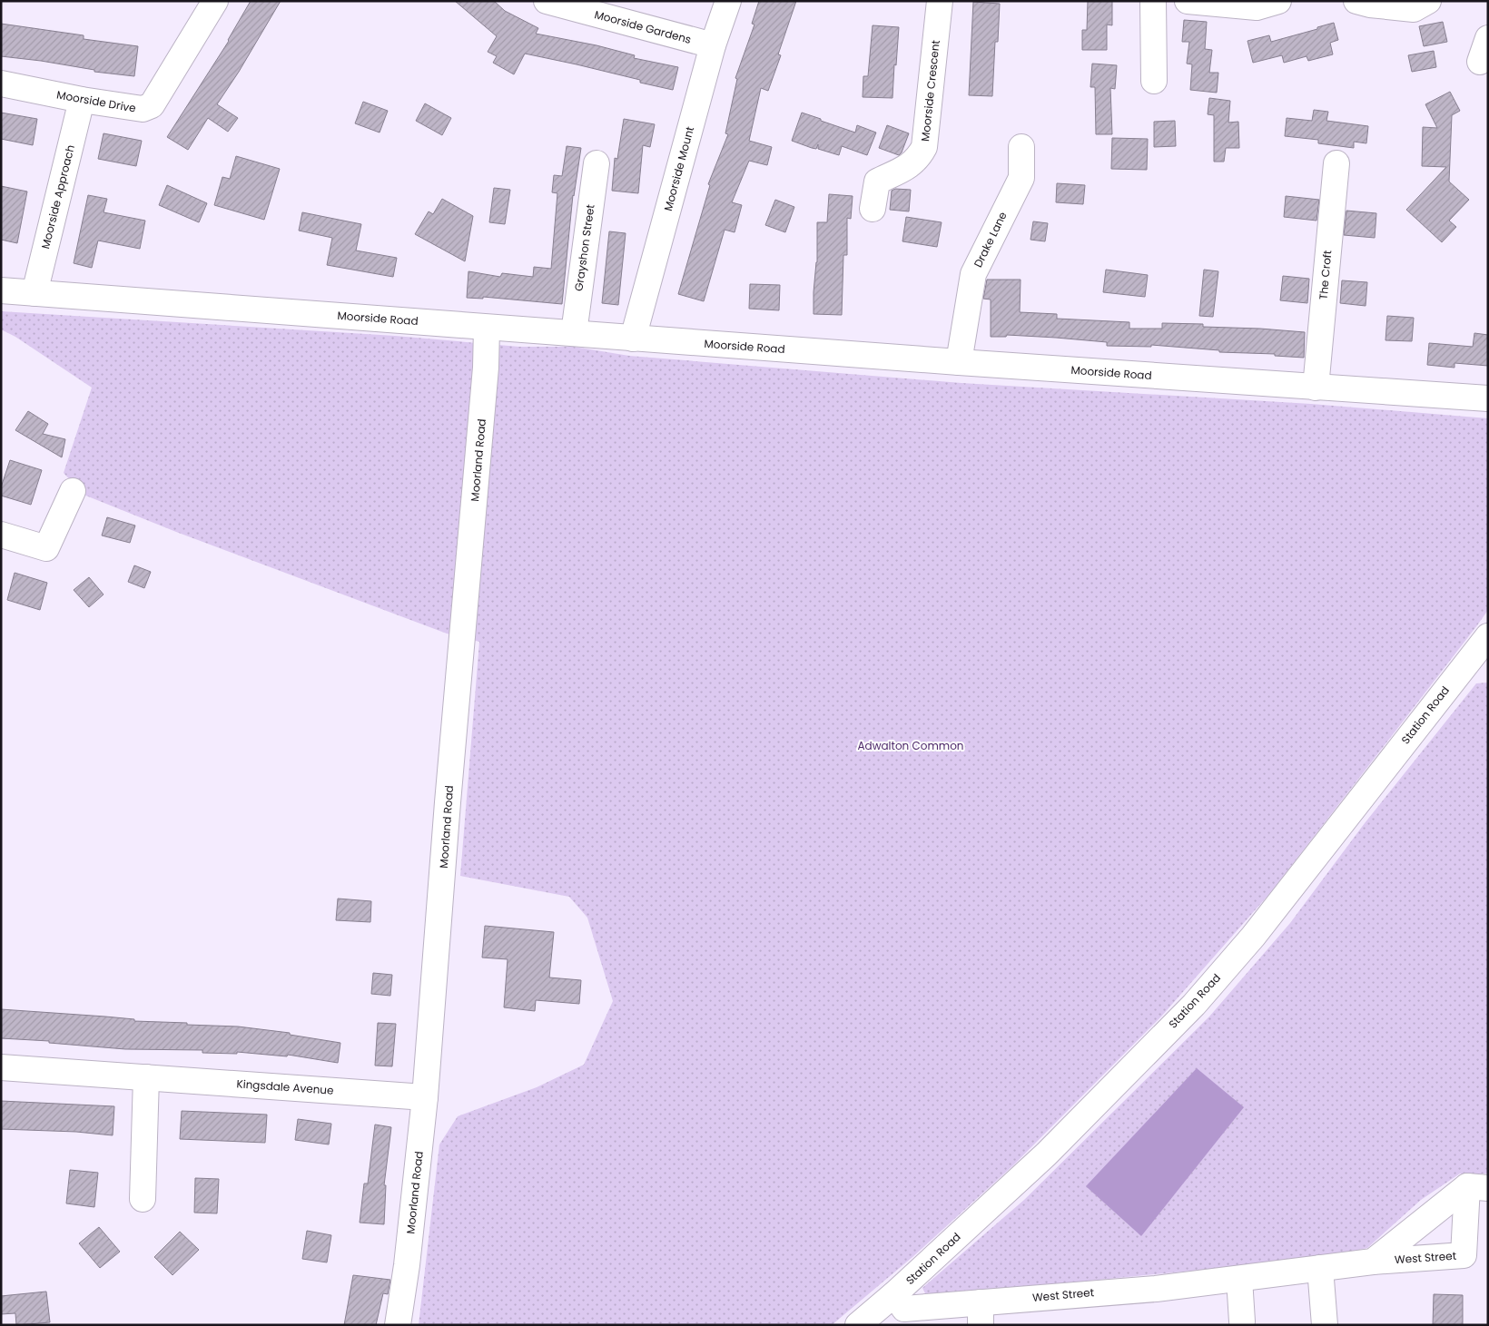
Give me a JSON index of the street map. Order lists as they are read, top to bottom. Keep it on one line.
{"streets":{"street":["Moorside Gardens","Moorside Crescent","Moorside Drive","Moorside Mount","Moorside Approach","Drake Lane","Grayshon Street","The Croft","Moorside Road","Moorland Road","Station Road","Kingsdale Avenue","West Street"]},"crossings":[["Moorside Gardens","Moorside Mount"],["Moorside Drive","Moorside Approach"],["Moorside Mount","Moorside Road"],["Moorside Approach","Moorside Road"],["Drake Lane","Moorside Road"],["Grayshon Street","Moorside Road"],["The Croft","Moorside Road"],["Moorside Road","Moorland Road"],["Moorland Road","Kingsdale Avenue"],["Station Road","West Street"]],"parks":["Adwalton Common"]}
